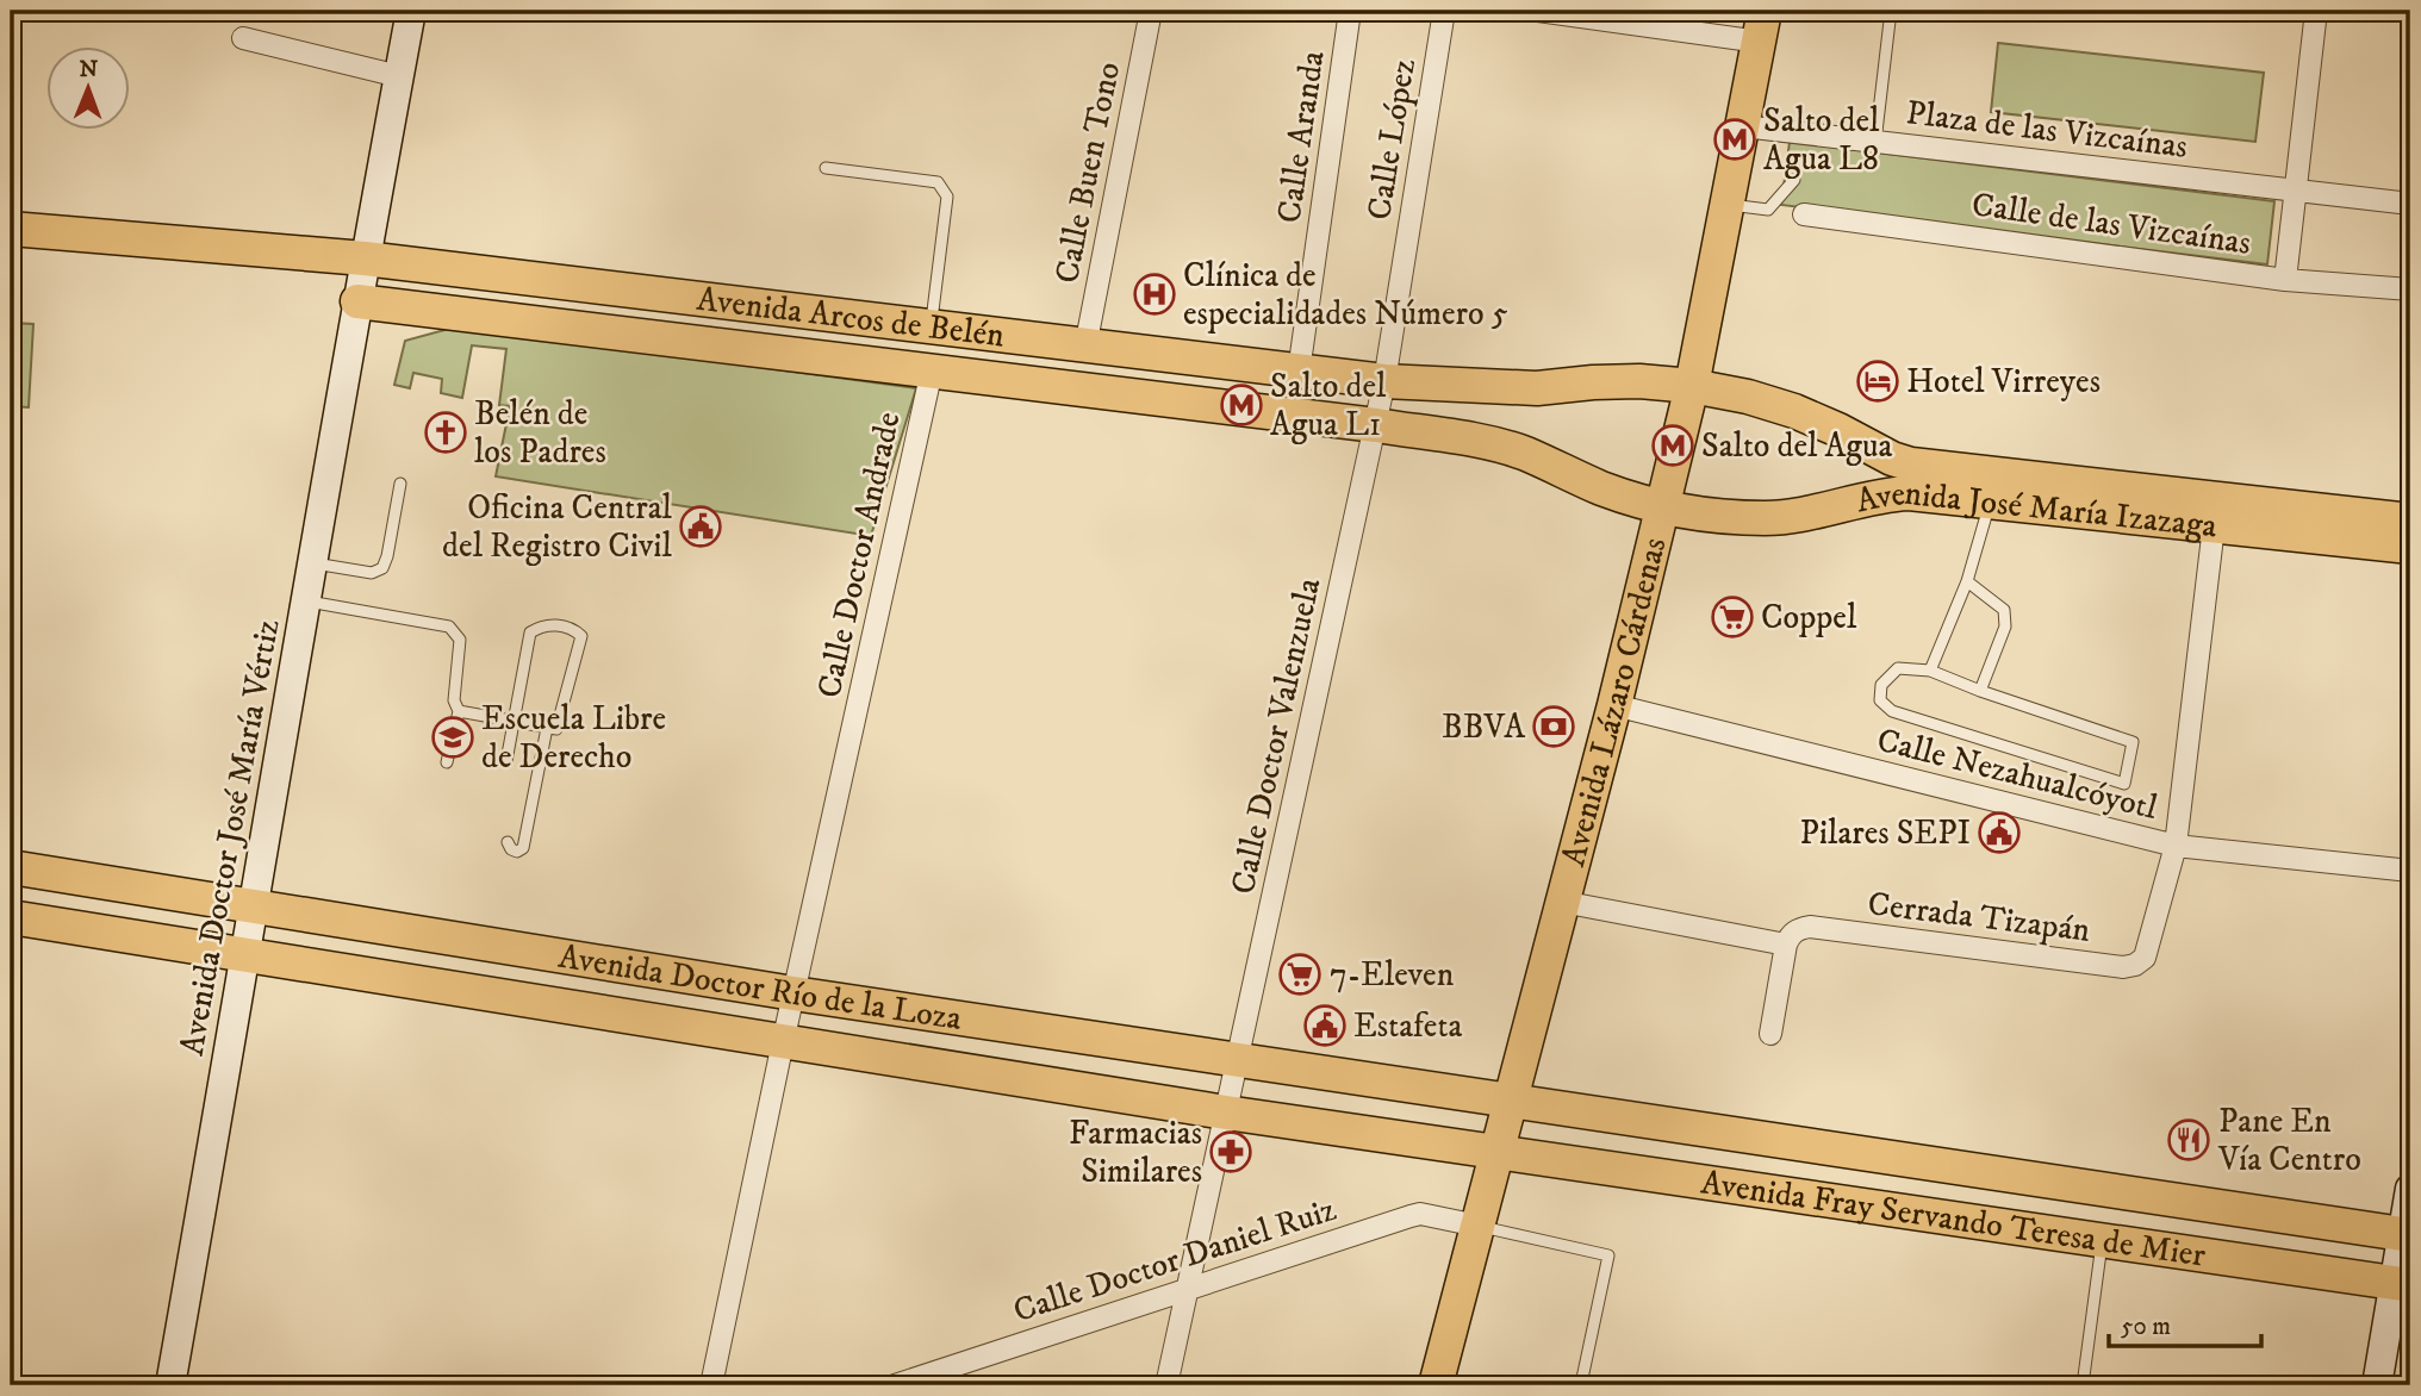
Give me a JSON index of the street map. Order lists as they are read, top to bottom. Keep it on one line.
{"streets":{"main road":["Avenida Arcos de Belén","Avenida José María Izazaga","Avenida Lázaro Cárdenas","Avenida Doctor José María Vértiz","Avenida Doctor Río de la Loza","Avenida Fray Servando Teresa de Mier"],"street":["Plaza de las Vizcaínas","Calle Aranda","Calle López","Calle Buen Tono","Calle de las Vizcaínas","Calle Doctor Andrade","Calle Doctor Valenzuela","Calle Nezahualcóyotl","Cerrada Tizapán","Calle Doctor Daniel Ruiz"]},"crossings":[["Plaza de las Vizcaínas","Avenida Lázaro Cárdenas"],["Calle Aranda","Avenida Arcos de Belén"],["Calle López","Avenida Arcos de Belén"],["Calle López","Calle Doctor Valenzuela"],["Calle Buen Tono","Avenida Arcos de Belén"],["Avenida Arcos de Belén","Avenida José María Izazaga"],["Avenida Arcos de Belén","Calle Doctor Andrade"],["Avenida Arcos de Belén","Avenida Lázaro Cárdenas"],["Avenida Arcos de Belén","Calle Doctor Valenzuela"],["Avenida Arcos de Belén","Avenida Doctor José María Vértiz"],["Avenida José María Izazaga","Avenida Lázaro Cárdenas"],["Calle Doctor Andrade","Avenida Doctor Río de la Loza"],["Avenida Lázaro Cárdenas","Calle Nezahualcóyotl"],["Avenida Lázaro Cárdenas","Avenida Doctor Río de la Loza"],["Avenida Lázaro Cárdenas","Avenida Fray Servando Teresa de Mier"],["Avenida Lázaro Cárdenas","Calle Doctor Daniel Ruiz"],["Calle Doctor Valenzuela","Avenida Doctor Río de la Loza"],["Calle Doctor Valenzuela","Calle Doctor Daniel Ruiz"],["Calle Nezahualcóyotl","Cerrada Tizapán"],["Avenida Doctor José María Vértiz","Avenida Doctor Río de la Loza"],["Avenida Doctor Río de la Loza","Avenida Fray Servando Teresa de Mier"]],"places":{"metro station":["Salto del Agua L8","Salto del Agua L1","Salto del Agua"],"hospital":["Clínica de especialidades Número 5"],"hotel":["Hotel Virreyes"],"church":["Belén de los Padres"],"public building":["Oficina Central del Registro Civil","Pilares SEPI","Estafeta"],"supermarket":["Coppel","7-Eleven"],"bank":["BBVA"],"school or university":["Escuela Libre de Derecho"],"restaurant":["Pane En Vía Centro"],"pharmacy":["Farmacias Similares"]},"scale_bar":"50 m","north":"top"}
